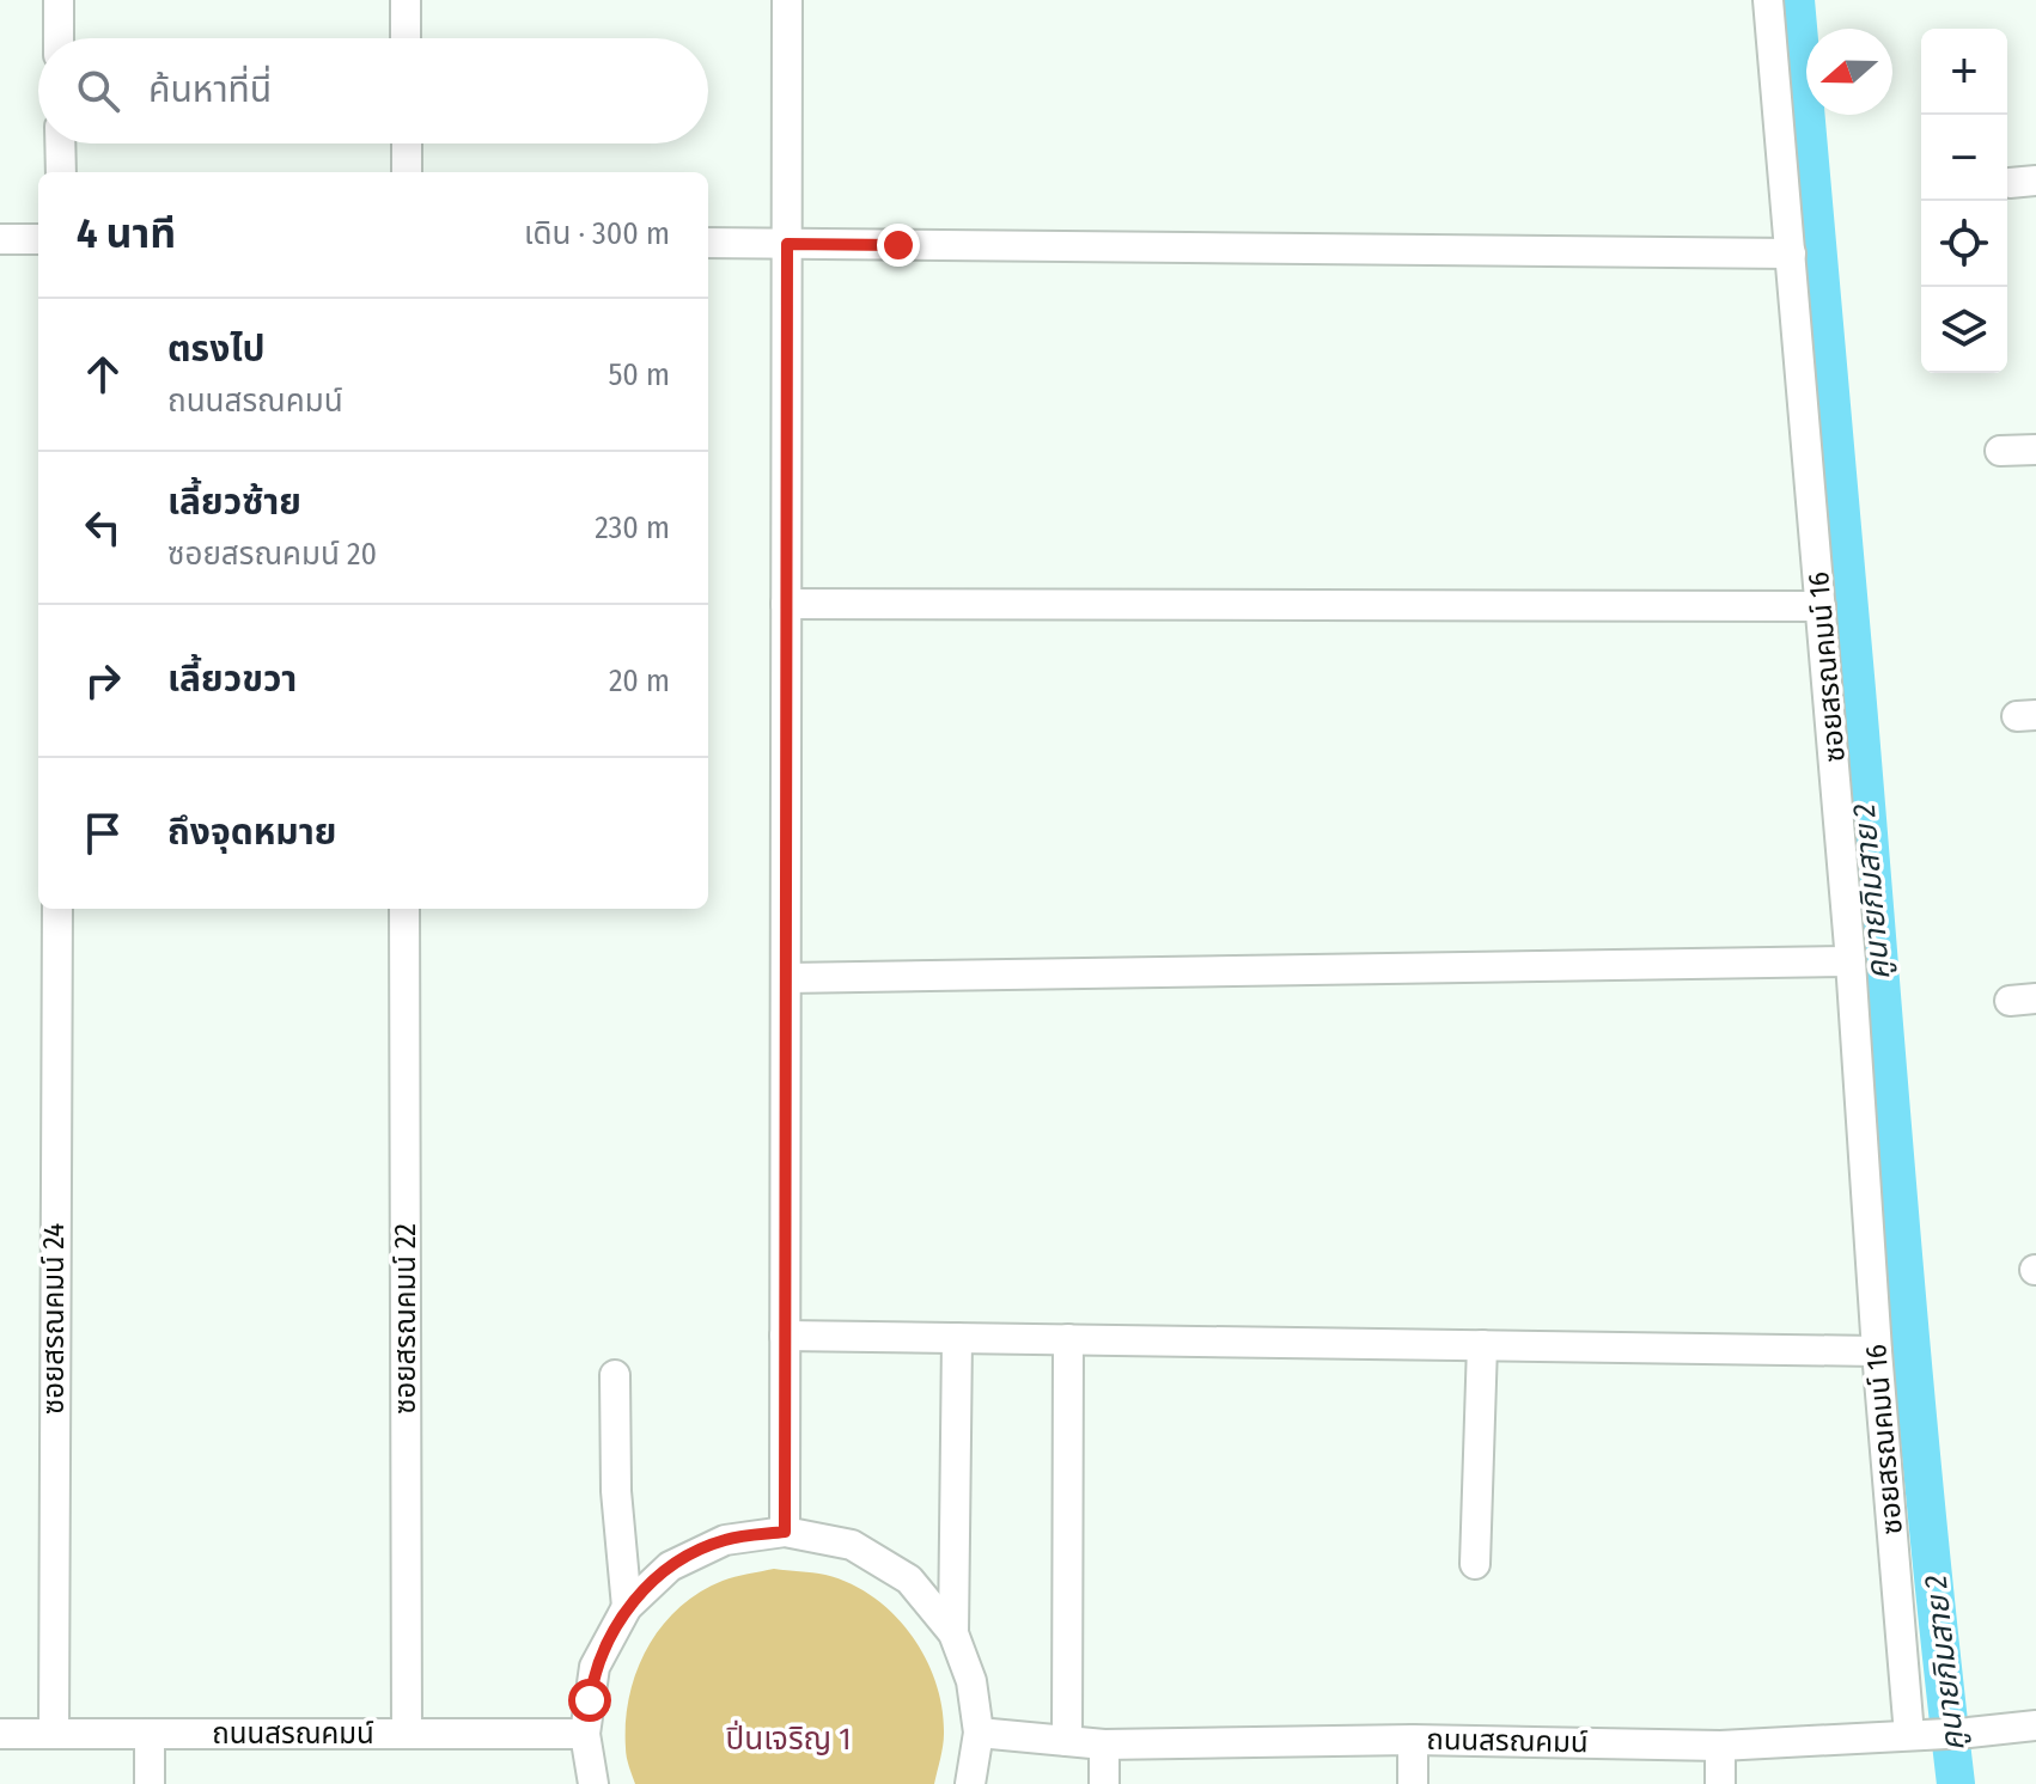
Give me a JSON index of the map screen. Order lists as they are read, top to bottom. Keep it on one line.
{"streets":{"street":["ซอยสรณคมน์ 16","ซอยสรณคมน์ 24","ซอยสรณคมน์ 22","ถนนสรณคมน์"]},"crossings":[["ซอยสรณคมน์ 16","ถนนสรณคมน์"],["ซอยสรณคมน์ 24","ถนนสรณคมน์"],["ซอยสรณคมน์ 22","ถนนสรณคมน์"]],"districts":["ปิ่นเจริญ 1"],"water":["คูนายกิมสาย 2"],"north":"left","page":{"map_buttons":["+","−"],"search":"ค้นหาที่นี่","heading":["4 นาที","เดิน · 300 m"],"list":[["ตรงไป","ถนนสรณคมน์","50 m"],["เลี้ยวซ้าย","ซอยสรณคมน์ 20","230 m"],["เลี้ยวขวา","20 m"],"ถึงจุดหมาย"]}}
